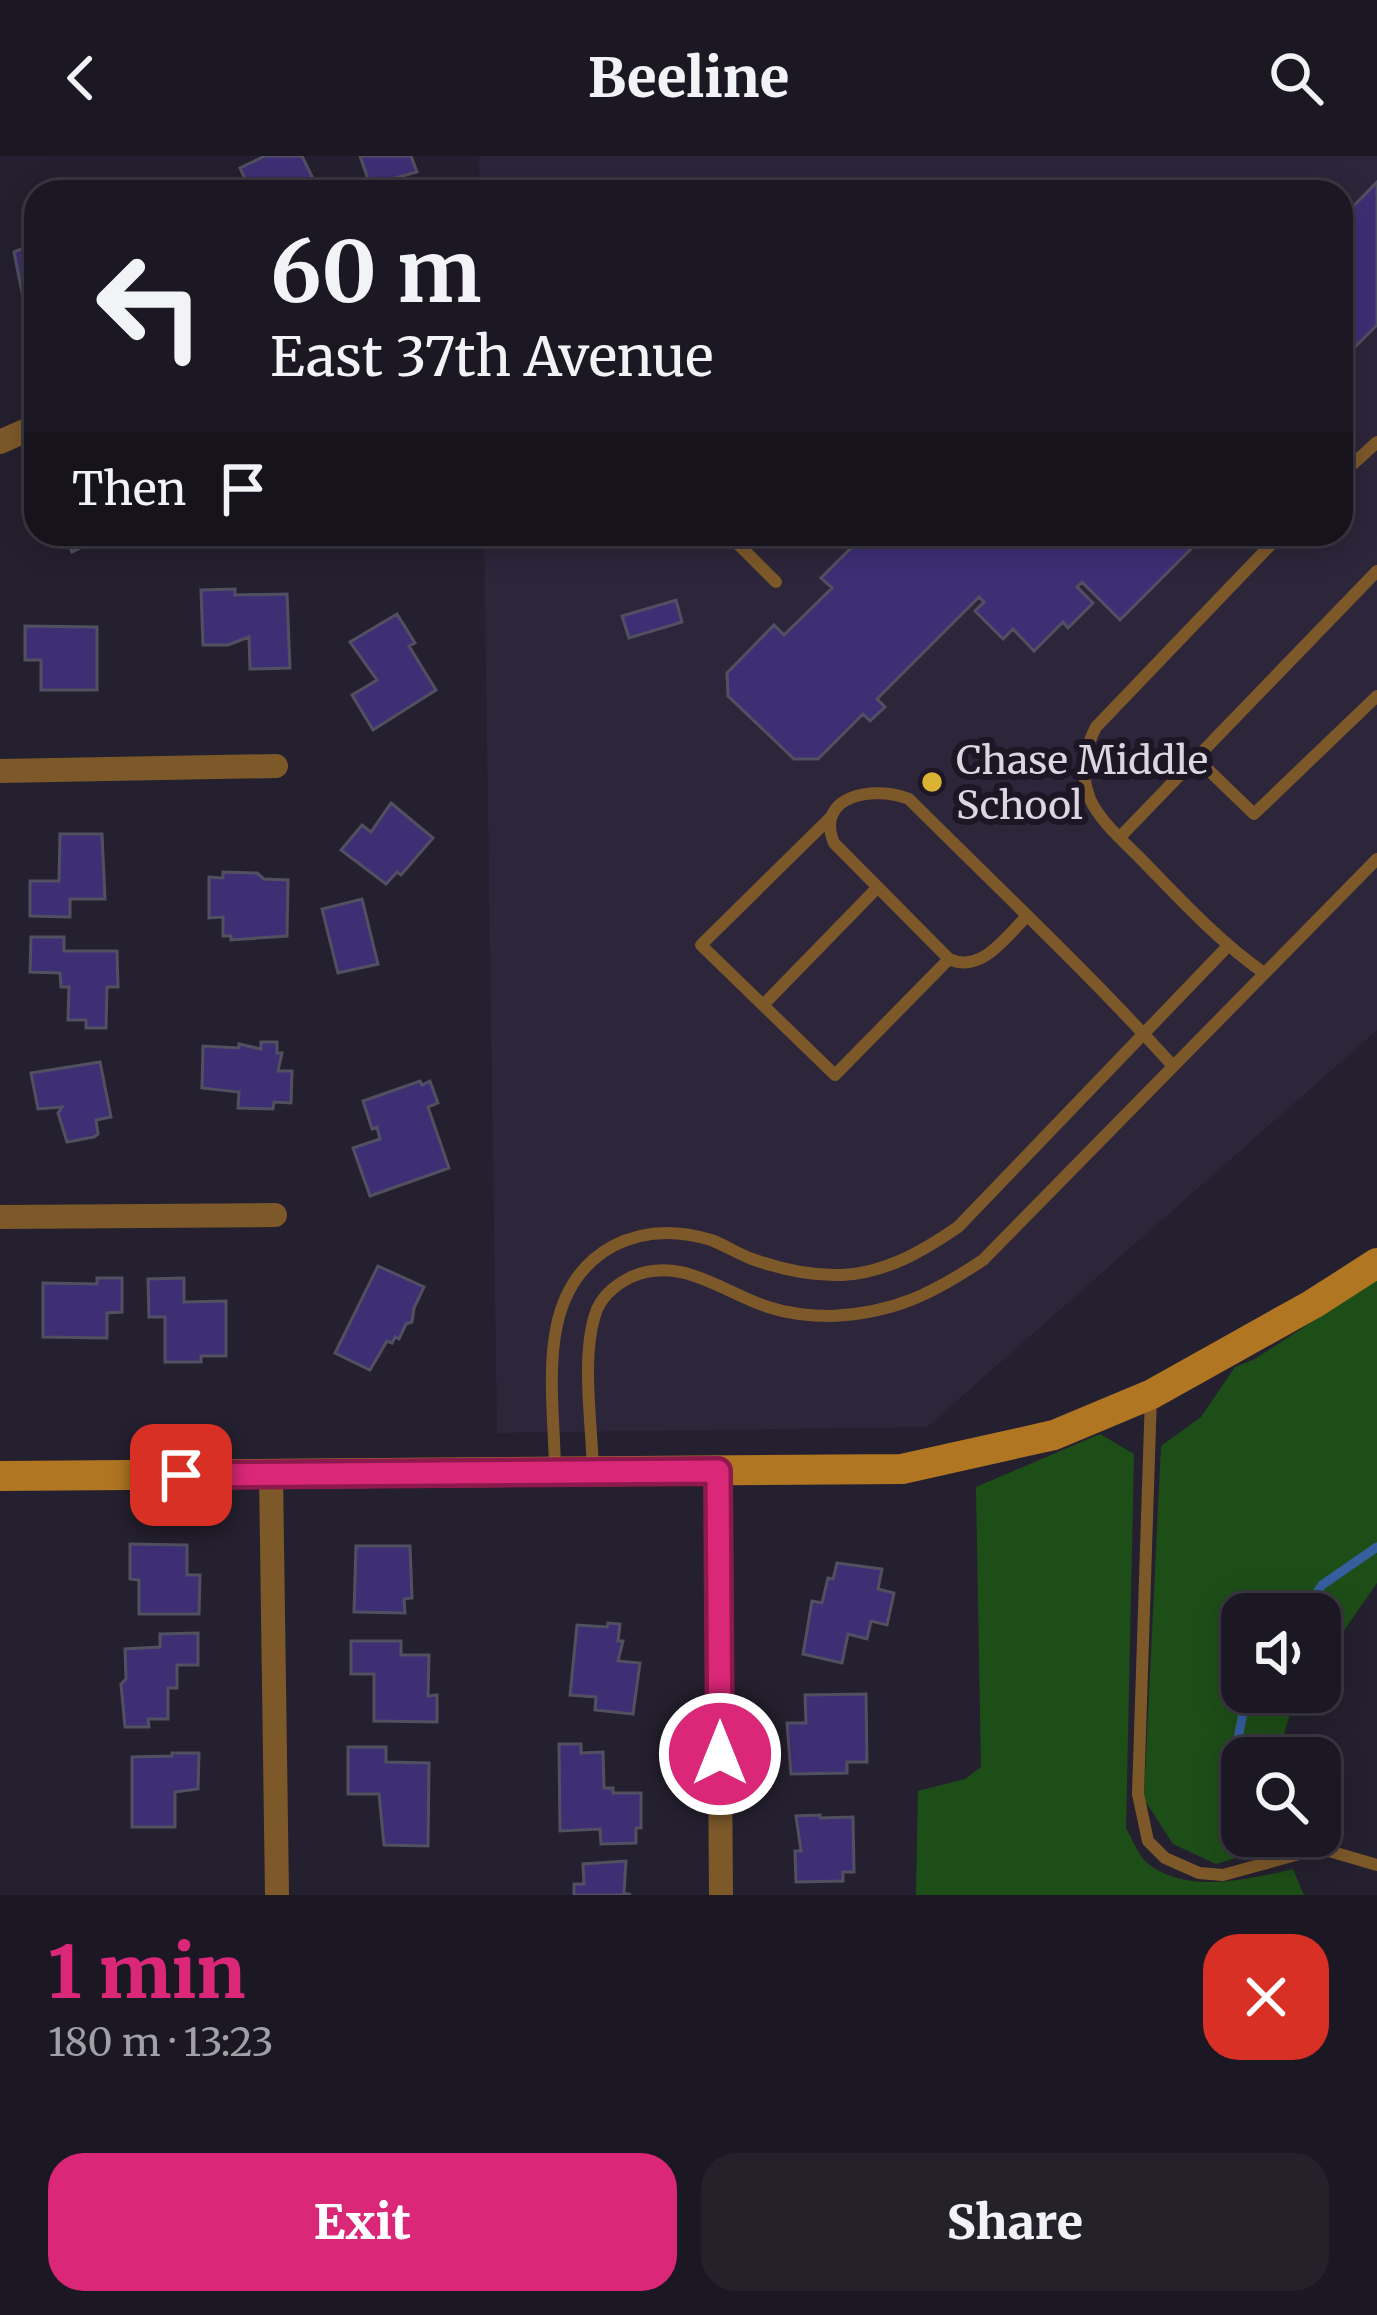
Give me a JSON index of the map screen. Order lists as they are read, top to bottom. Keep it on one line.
{"places":["Chase Middle School"],"page":{"header":"Beeline","turn":["60 m","East 37th Avenue"],"then":"Then","heading":["1 min","180 m · 13:23"],"buttons":["Exit","Share"]}}
